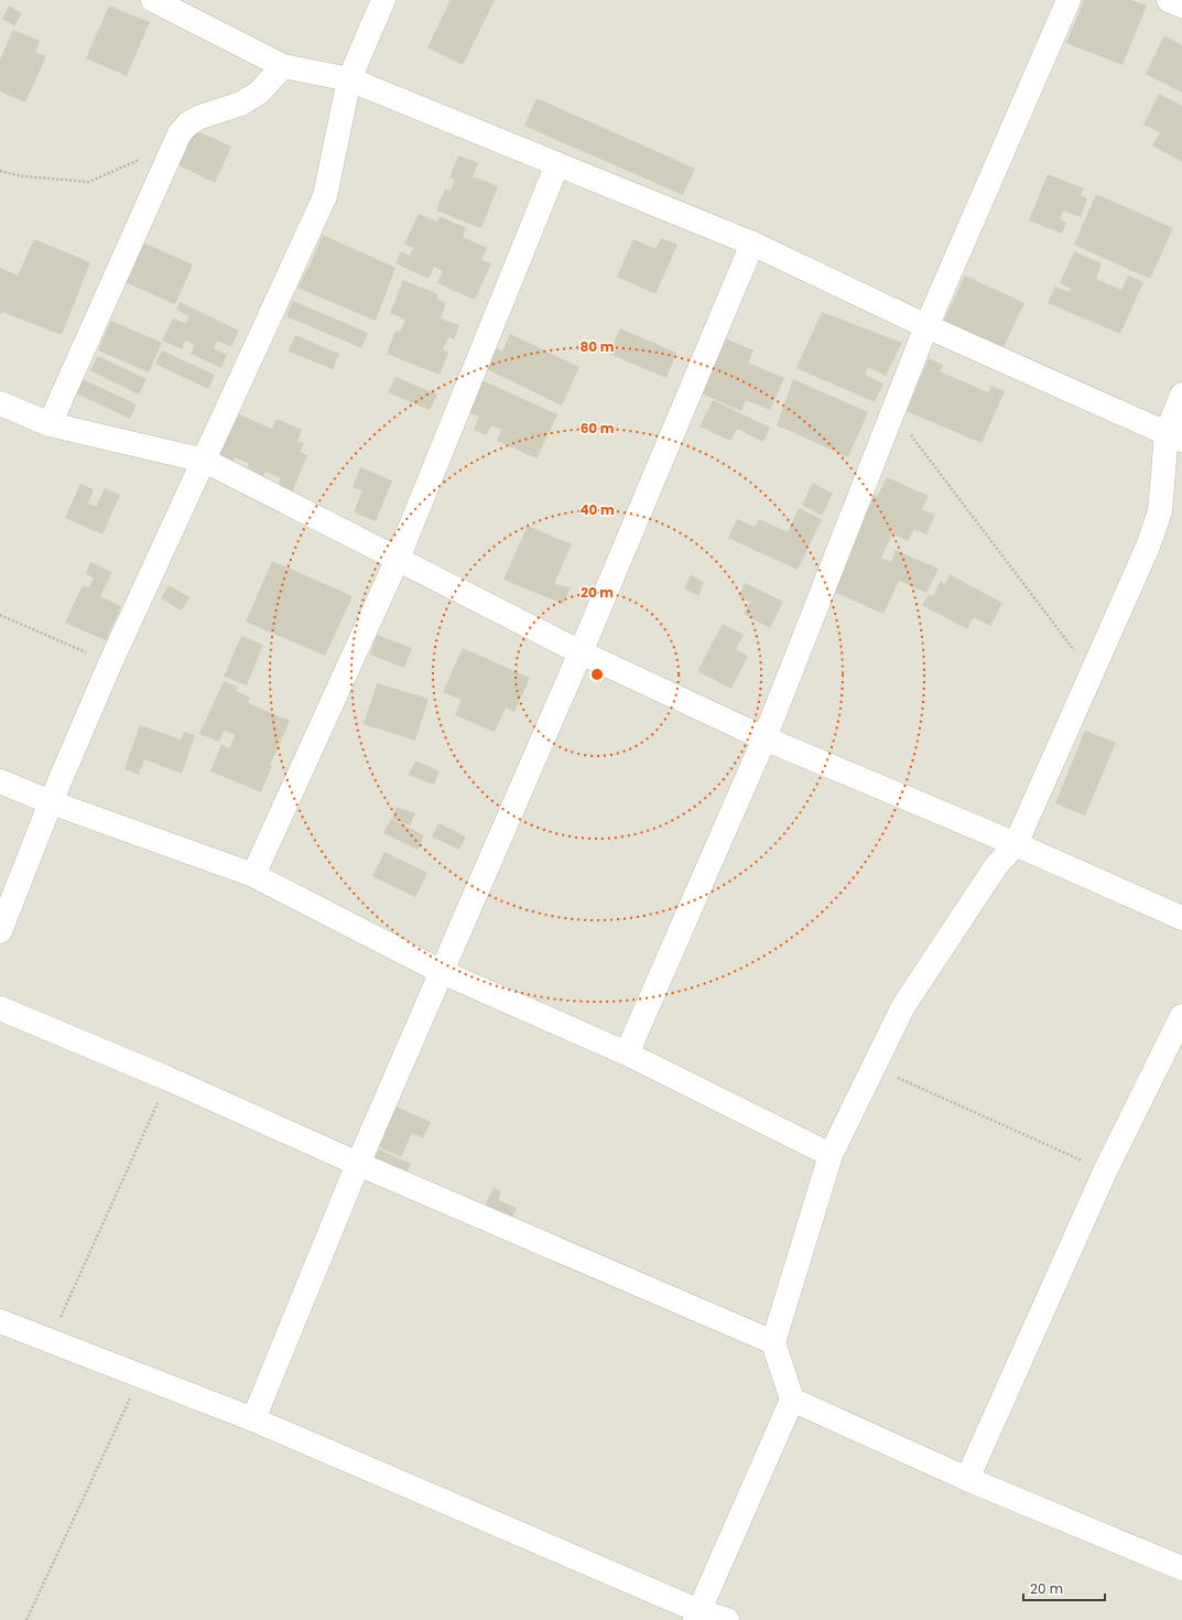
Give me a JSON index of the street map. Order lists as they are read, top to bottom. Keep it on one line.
{"scale_bar":"20 m","rings":["80 m","60 m","40 m","20 m"]}
